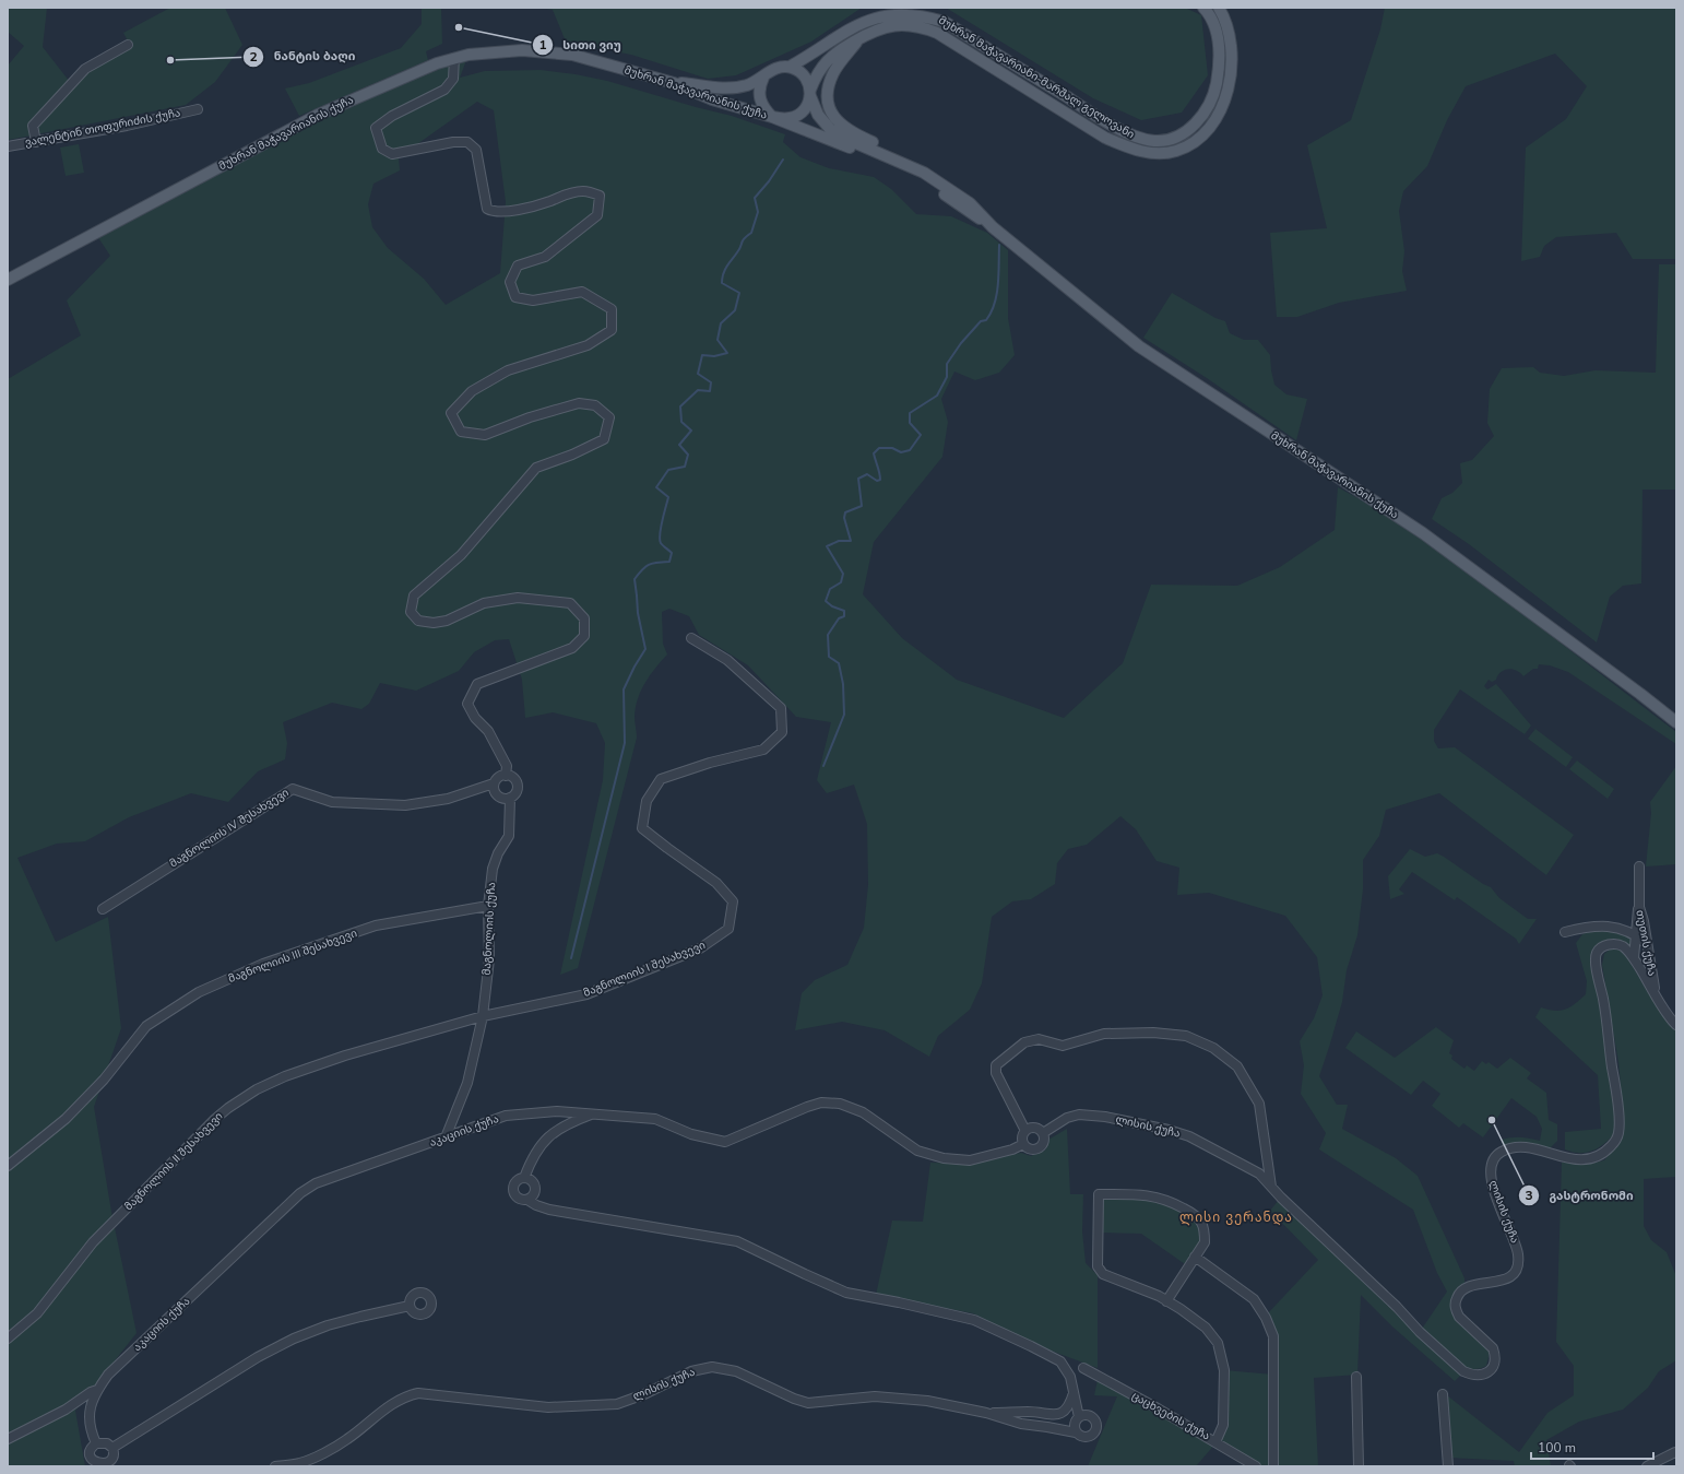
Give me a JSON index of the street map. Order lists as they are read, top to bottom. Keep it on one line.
{"streets":{"main road":["მუხრან მაჭავარიანი-მარშალ გელოვანი","მუხრან მაჭავარიანის ქუჩა"],"street":["ვალენტინ თოფურიძის ქუჩა","მაგნოლიის IV შესახვევი","მაგნოლიის ქუჩა","თუთის ქუჩა","მაგნოლიის III შესახვევი","მაგნოლიის I შესახვევი","ლისის ქუჩა","აკაციის ქუჩა","მაგნოლიის II შესახვევი","ცაცხვების ქუჩა"]},"crossings":[["მუხრან მაჭავარიანი-მარშალ გელოვანი","მუხრან მაჭავარიანის ქუჩა"],["მაგნოლიის IV შესახვევი","მაგნოლიის ქუჩა"],["მაგნოლიის ქუჩა","მაგნოლიის III შესახვევი"],["მაგნოლიის ქუჩა","მაგნოლიის I შესახვევი"],["მაგნოლიის ქუჩა","აკაციის ქუჩა"],["მაგნოლიის ქუჩა","მაგნოლიის II შესახვევი"],["თუთის ქუჩა","ლისის ქუჩა"],["მაგნოლიის I შესახვევი","მაგნოლიის II შესახვევი"]],"districts":["ლისი ვერანდა"],"places":["სითი ვიუ","ნანტის ბაღი","გასტრონომი"],"scale_bar":"100 m"}
